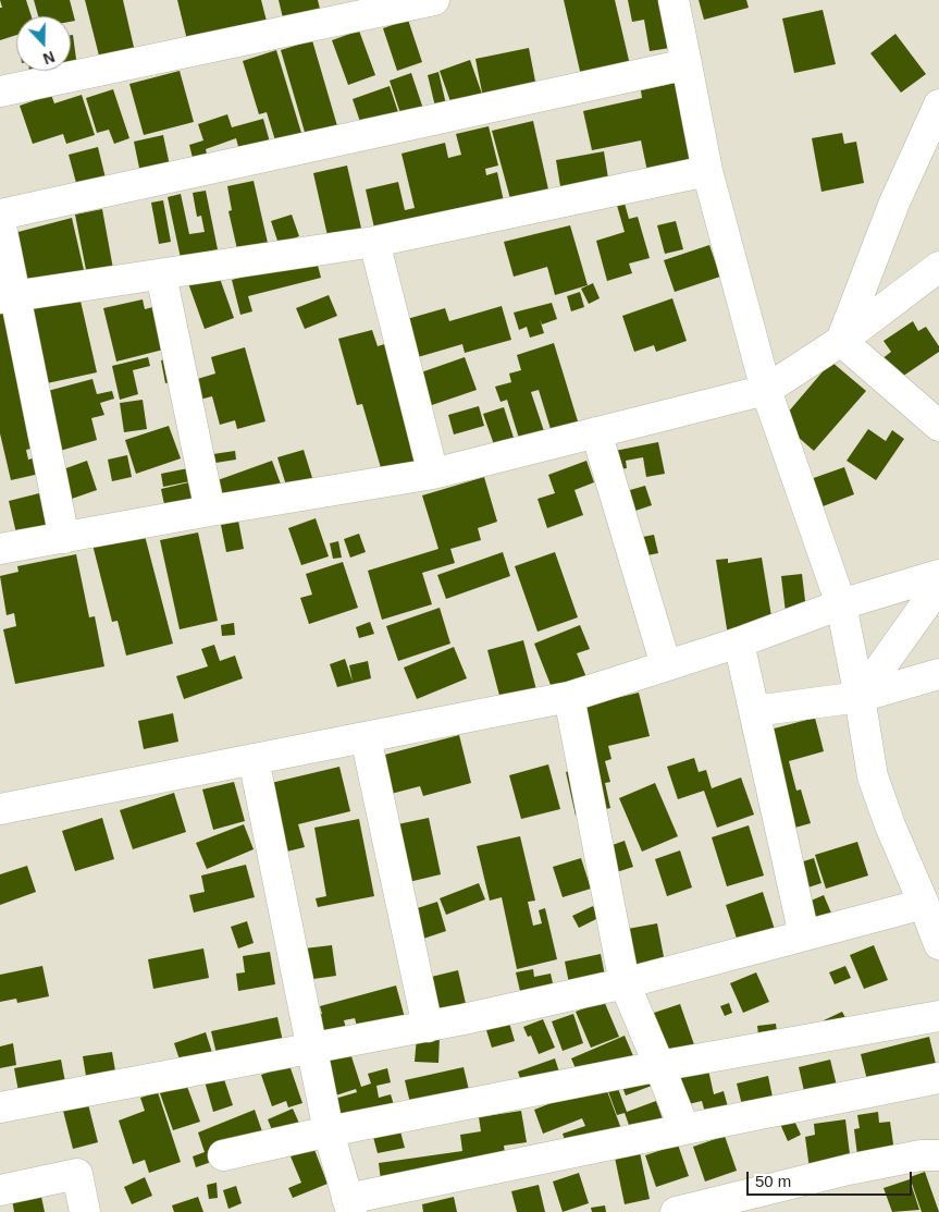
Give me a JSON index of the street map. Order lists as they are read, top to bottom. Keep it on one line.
{"scale_bar":"50 m","north":"bottom"}
